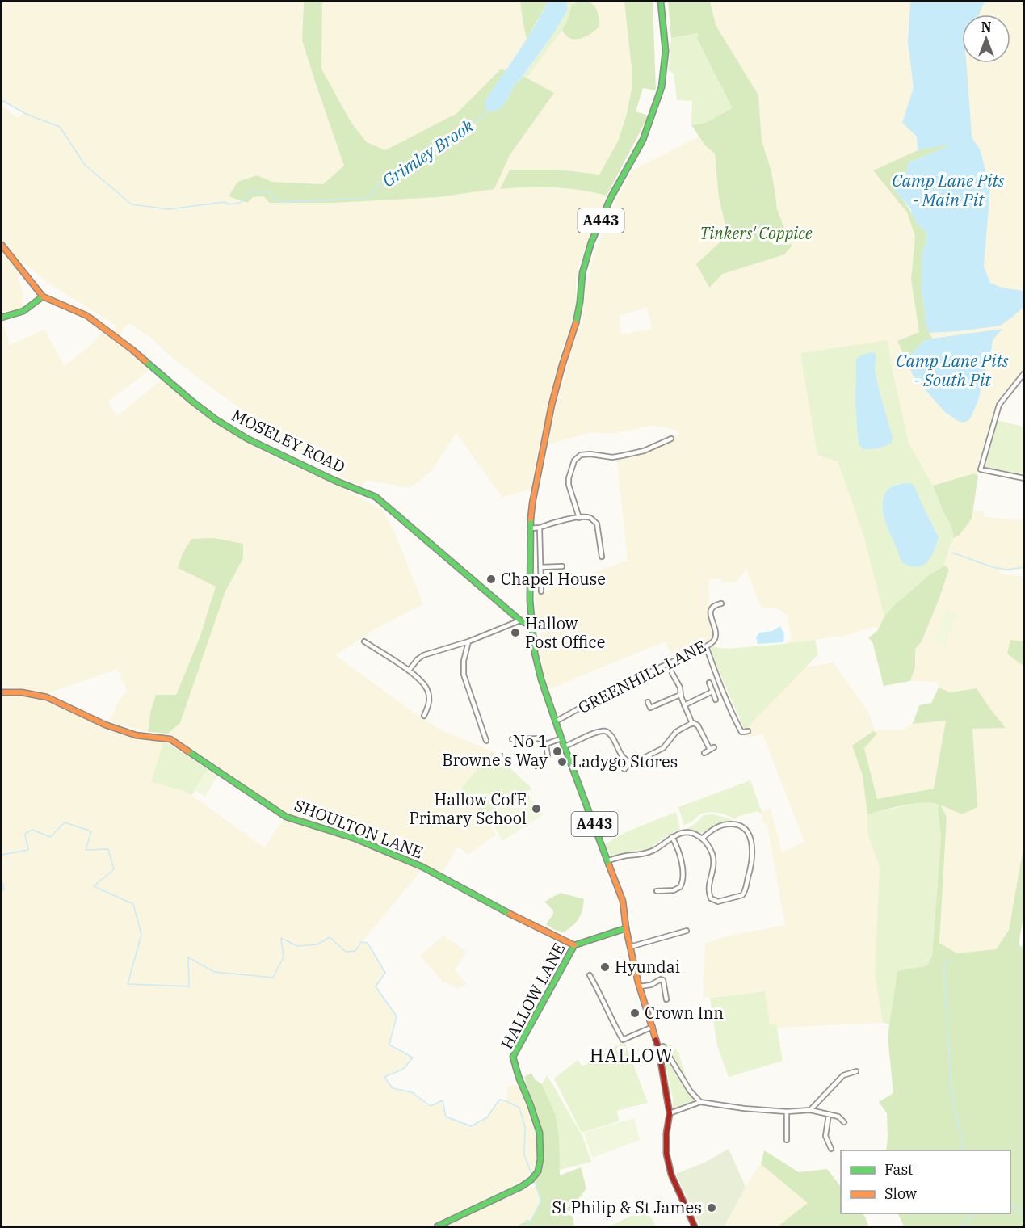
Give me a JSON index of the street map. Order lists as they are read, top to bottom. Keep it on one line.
{"streets":{"street":["A443","MOSELEY ROAD","GREENHILL LANE","SHOULTON LANE","HALLOW LANE"]},"crossings":[["A443","MOSELEY ROAD"],["A443","GREENHILL LANE"],["A443","HALLOW LANE"],["SHOULTON LANE","HALLOW LANE"]],"districts":["HALLOW"],"water":["Grimley Brook","Camp Lane Pits - Main Pit","Camp Lane Pits - South Pit"],"parks":["Tinkers' Coppice"],"places":["Chapel House","Hallow Post Office","No 1 Browne's Way","Ladygo Stores","Hallow CofE Primary School","Hyundai","Crown Inn","St Philip & St James"],"legend":["Fast","Slow"],"north":"top"}
